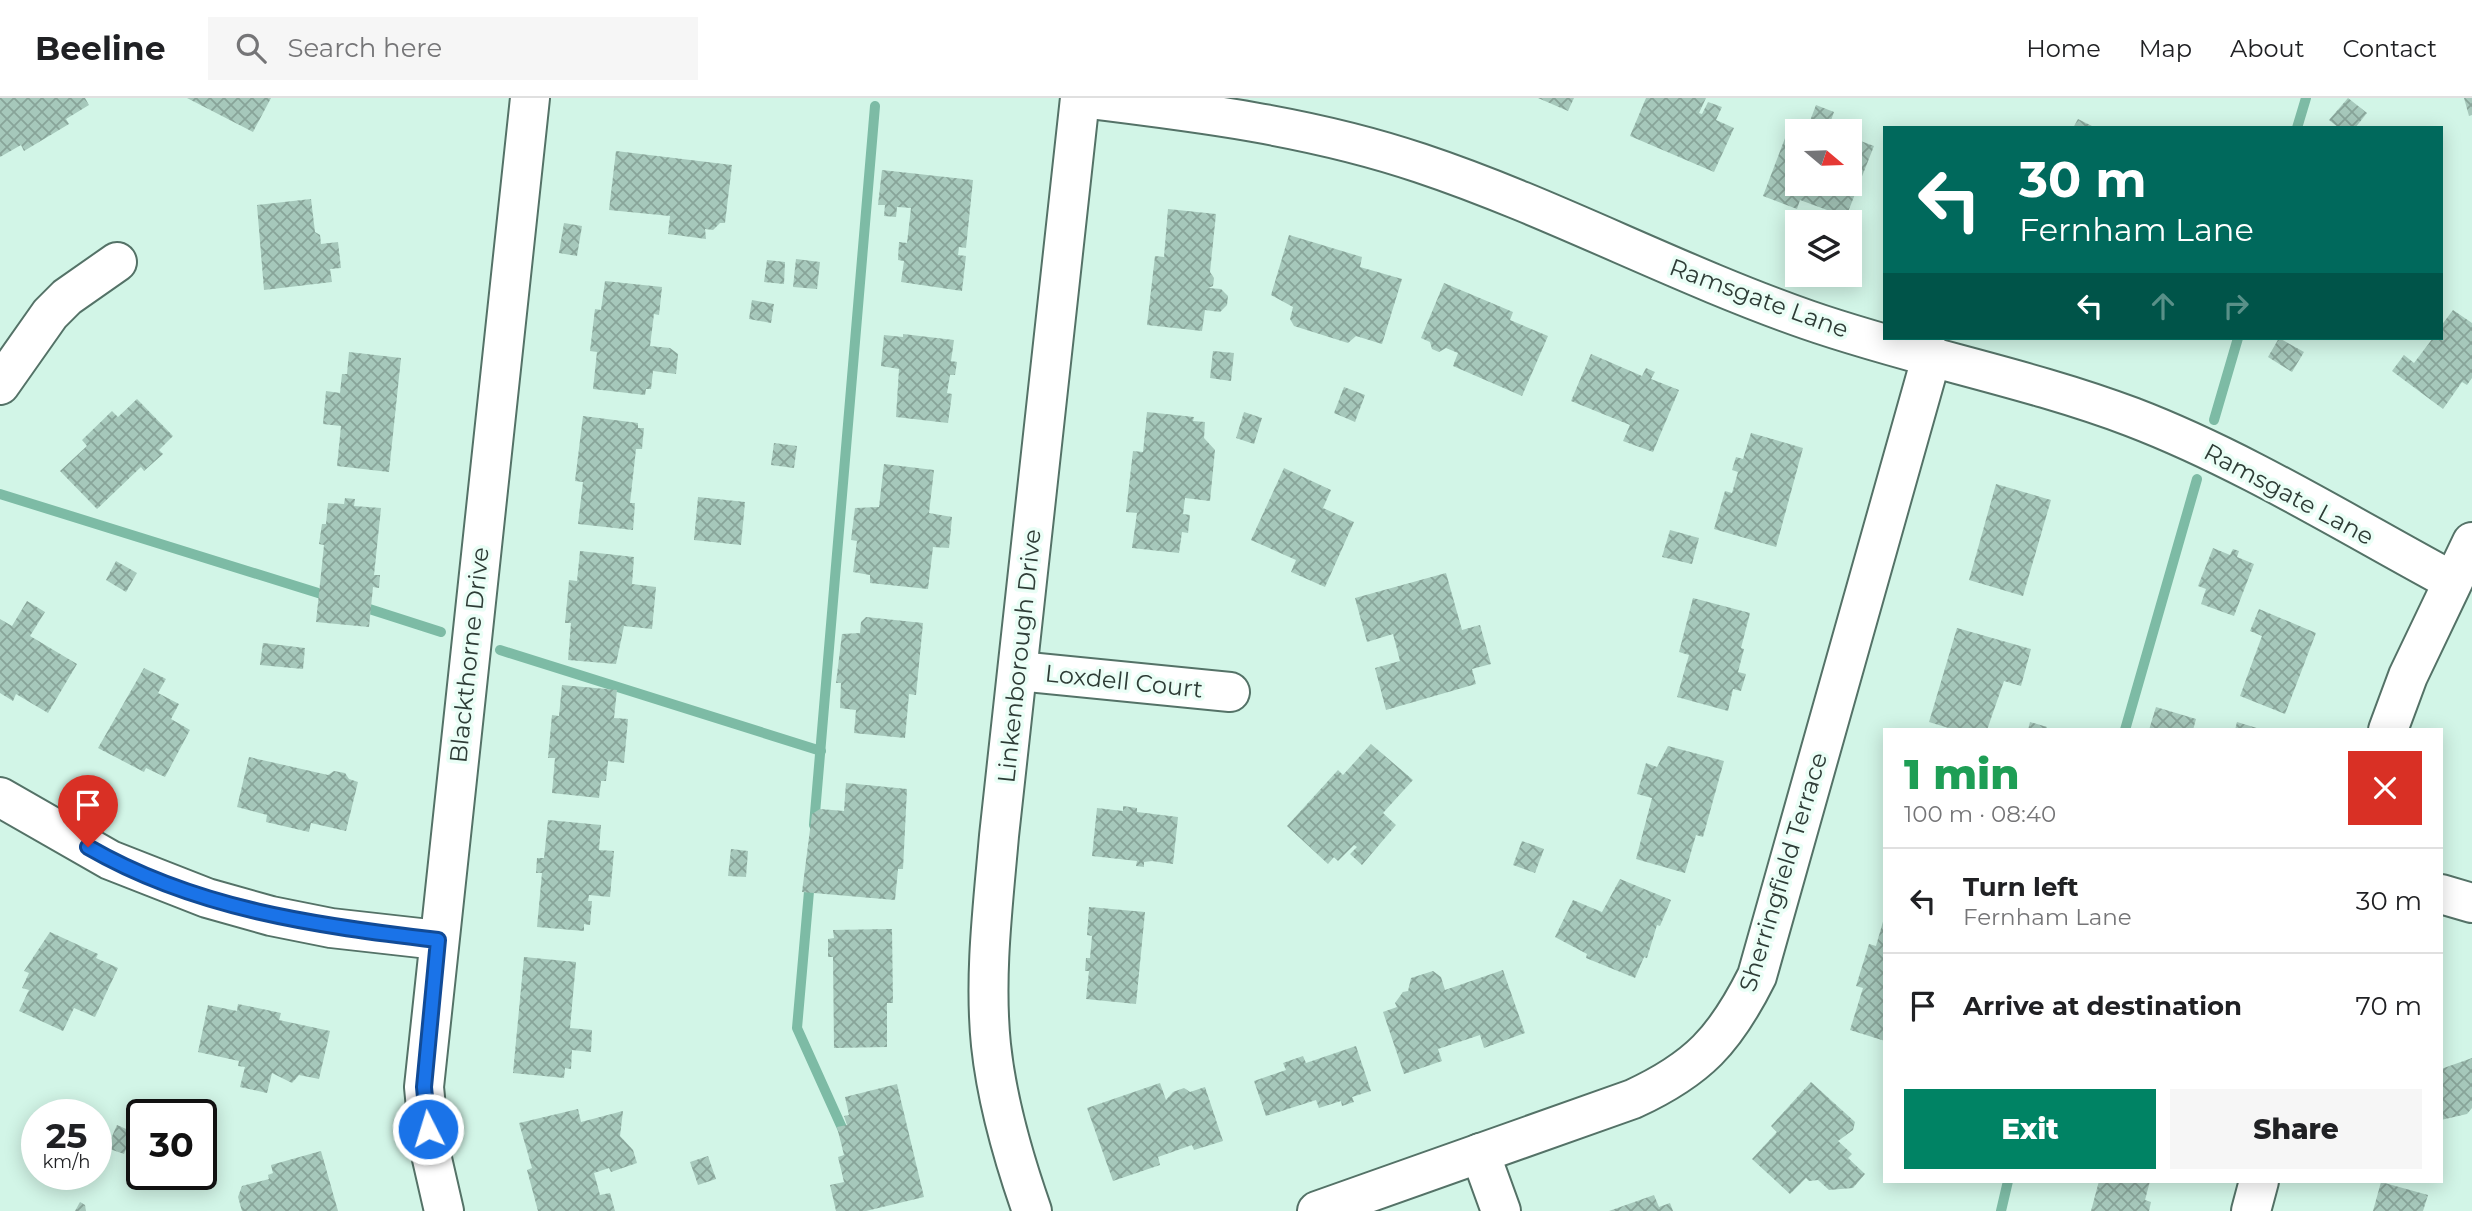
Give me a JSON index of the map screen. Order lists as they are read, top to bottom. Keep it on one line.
{"streets":{"street":["Ramsgate Lane","Blackthorne Drive","Linkenborough Drive","Loxdell Court","Sherringfield Terrace"]},"crossings":[["Ramsgate Lane","Linkenborough Drive"],["Ramsgate Lane","Sherringfield Terrace"],["Linkenborough Drive","Loxdell Court"]],"north":"right","page":{"header":"Beeline","search":"Search here","nav":["Home","Map","About","Contact"],"turn":["30 m","Fernham Lane"],"heading":["1 min","100 m · 08:40"],"list":[{"name":"Turn left","note":"Fernham Lane","value":"30 m"},{"name":"Arrive at destination","value":"70 m"}],"buttons":["Exit","Share"],"speed":"25 km/h","limit":"30"}}
